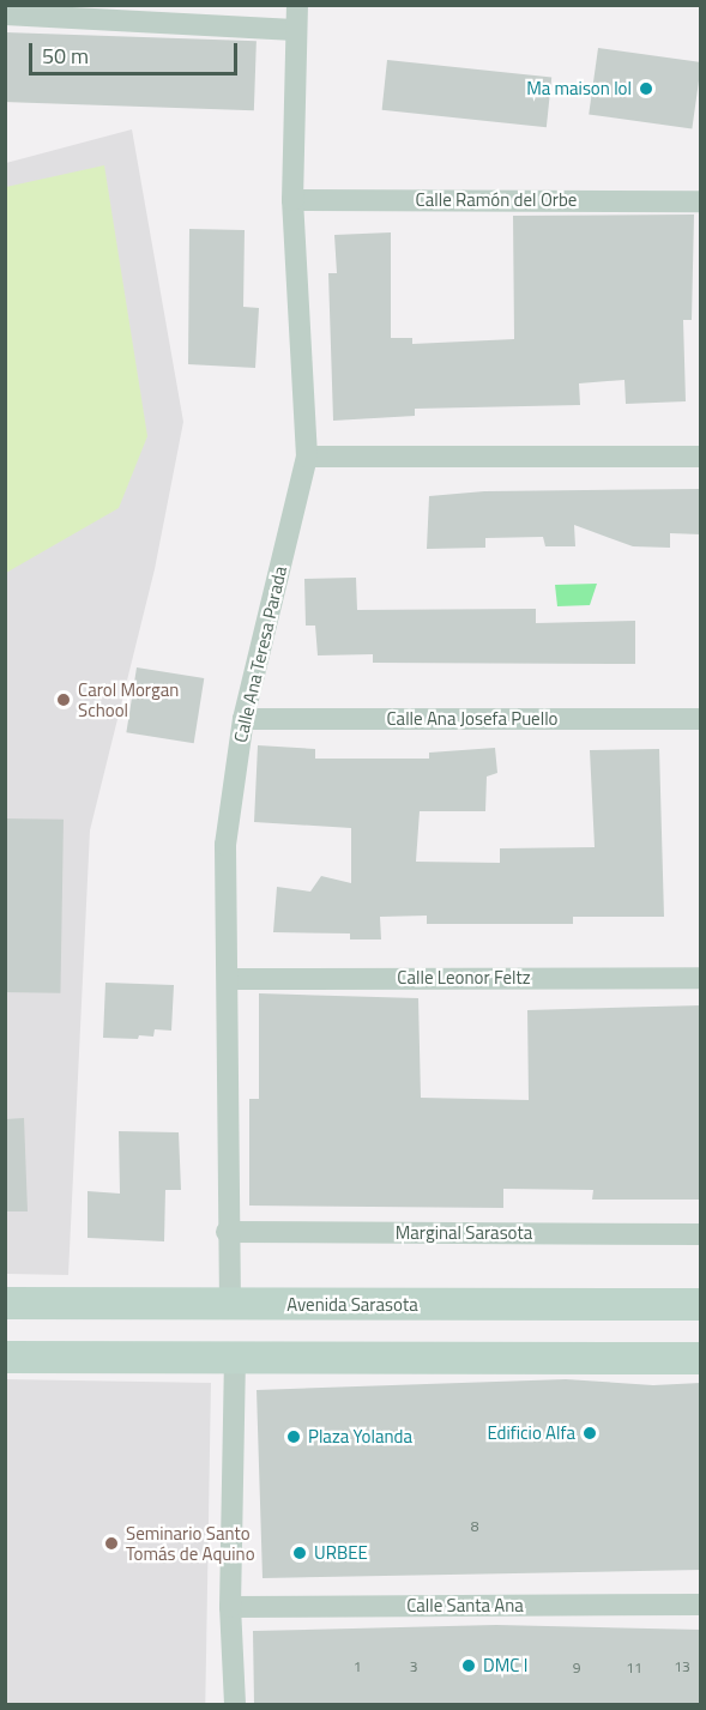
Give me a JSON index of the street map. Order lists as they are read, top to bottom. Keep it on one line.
{"streets":{"main road":["Avenida Sarasota"],"street":["Calle Ramón del Orbe","Calle Ana Teresa Parada","Calle Ana Josefa Puello","Calle Leonor Feltz","Marginal Sarasota","Calle Santa Ana"]},"crossings":[["Calle Ramón del Orbe","Calle Ana Teresa Parada"],["Calle Ana Teresa Parada","Calle Ana Josefa Puello"],["Calle Ana Teresa Parada","Calle Leonor Feltz"],["Calle Ana Teresa Parada","Marginal Sarasota"],["Calle Ana Teresa Parada","Avenida Sarasota"]],"places":["Ma maison lol","Carol Morgan School","Edificio Alfa","Plaza Yolanda","Seminario Santo Tomás de Aquino","URBEE","DMC I"],"house_numbers":["8","1","3","13","9","11"],"scale_bar":"50 m"}
